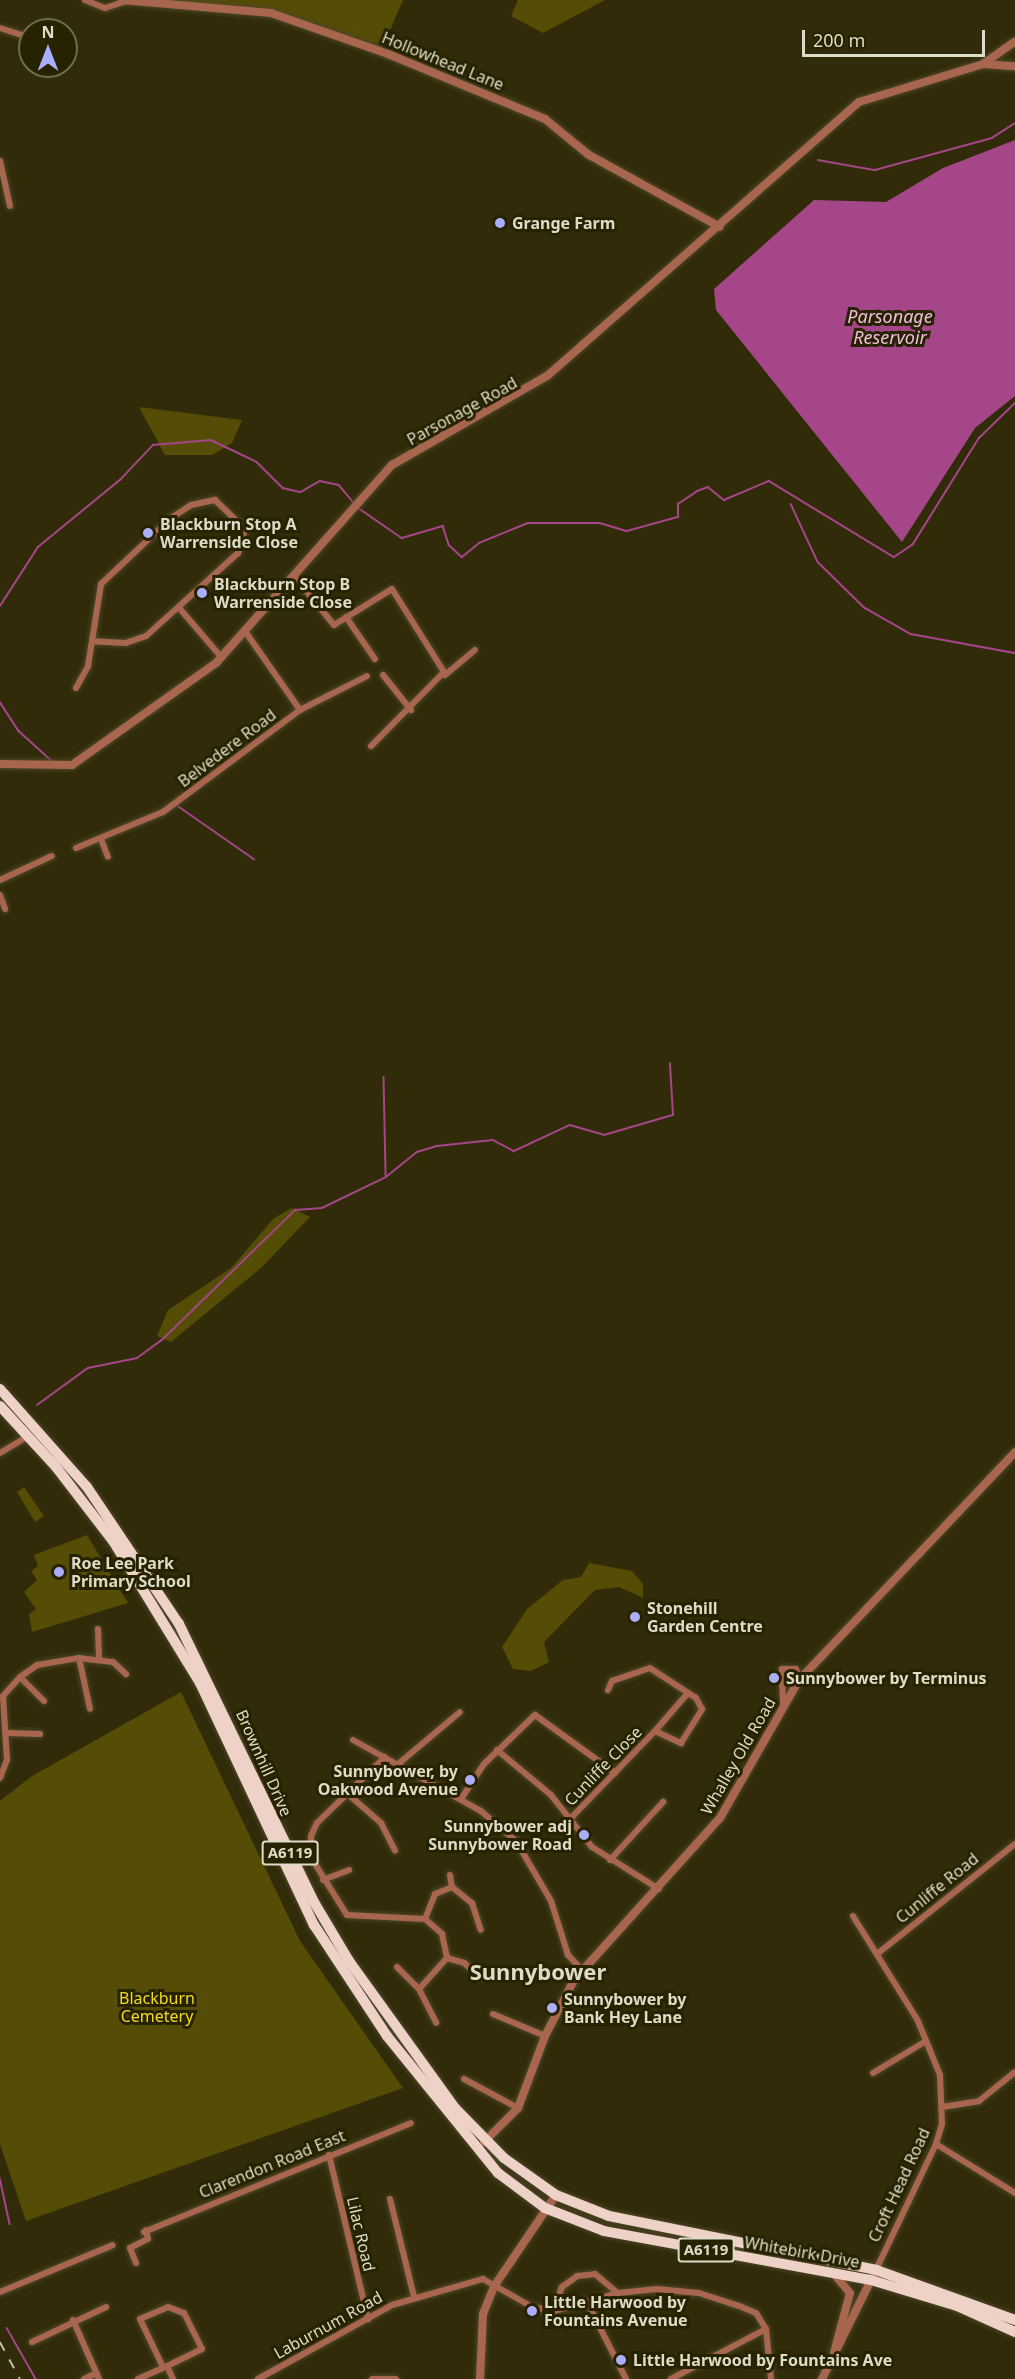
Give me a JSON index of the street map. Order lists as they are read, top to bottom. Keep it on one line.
{"streets":{"highway":["Brownhill Drive","A6119","Whitebirk Drive"],"street":["Hollowhead Lane","Parsonage Road","Belvedere Road","Whalley Old Road","Cunliffe Close","Cunliffe Road","Clarendon Road East","Croft Head Road","Lilac Road","Laburnum Road"]},"crossings":[["Hollowhead Lane","Parsonage Road"],["Whalley Old Road","Brownhill Drive"],["Brownhill Drive","Whitebirk Drive"],["Cunliffe Road","Croft Head Road"],["Clarendon Road East","Lilac Road"],["Croft Head Road","Whitebirk Drive"],["Lilac Road","Laburnum Road"]],"districts":["Sunnybower"],"water":["Parsonage Reservoir"],"parks":["Blackburn Cemetery"],"places":["Grange Farm","Blackburn Stop A Warrenside Close","Blackburn Stop B Warrenside Close","Roe Lee Park Primary School","Stonehill Garden Centre","Sunnybower by Terminus","Sunnybower, by Oakwood Avenue","Sunnybower adj Sunnybower Road","Sunnybower by Bank Hey Lane","Little Harwood by Fountains Avenue","Little Harwood by Fountains Ave"],"scale_bar":"200 m","north":"top"}
